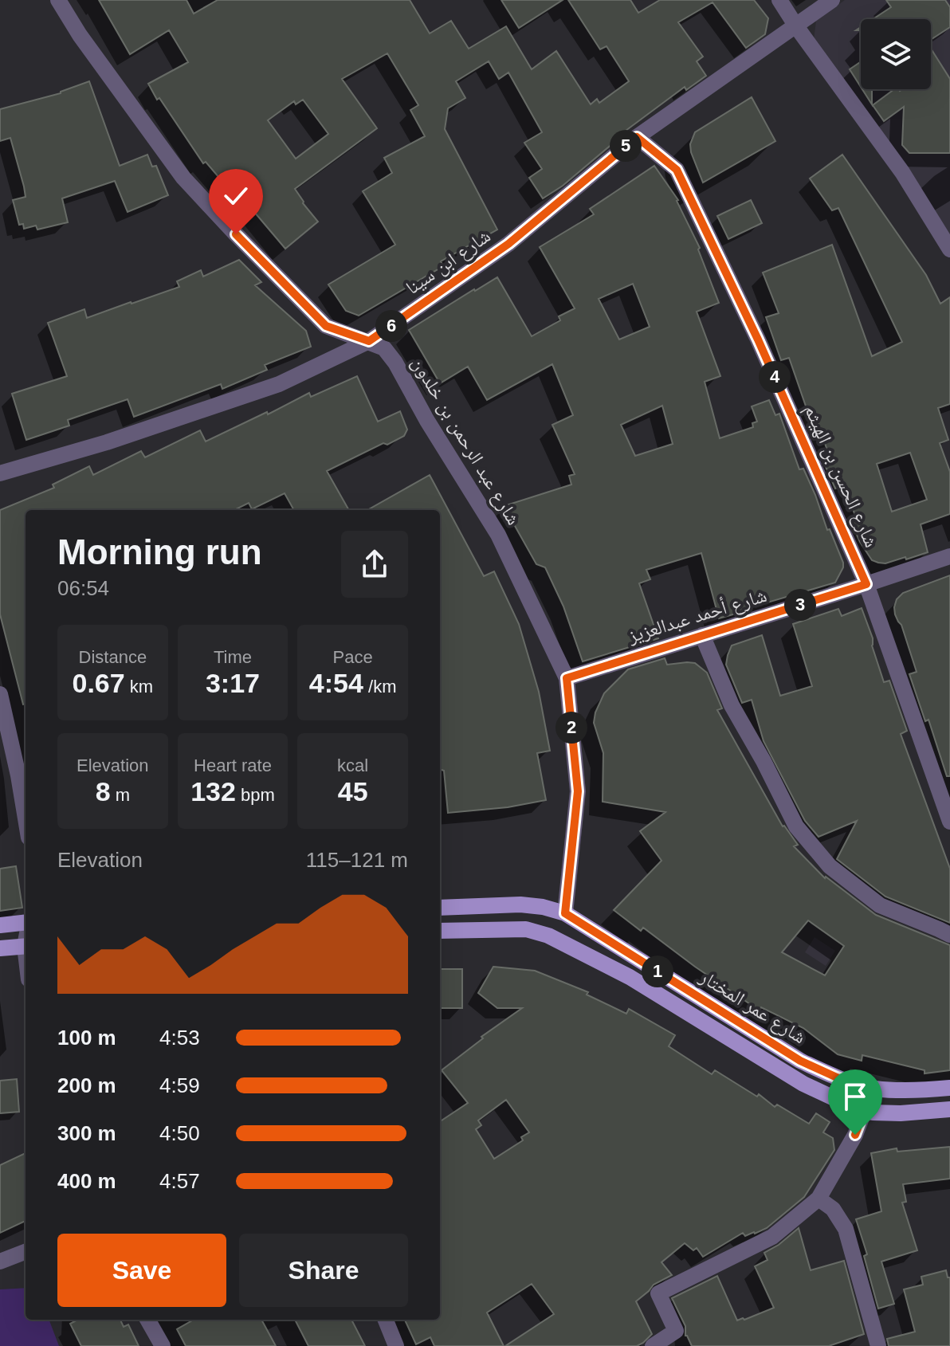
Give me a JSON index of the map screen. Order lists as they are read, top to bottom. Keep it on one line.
{"streets":{"main road":["شارع عمر المختار"],"street":["شارع ابن سينا","شارع عبد الرحمن بن خلدون","شارع الحسن بن الهيثم","شارع أحمد عبدالعزيز"]},"crossings":[["شارع ابن سينا","شارع عبد الرحمن بن خلدون"],["شارع ابن سينا","شارع الحسن بن الهيثم"],["شارع عبد الرحمن بن خلدون","شارع أحمد عبدالعزيز"],["شارع عبد الرحمن بن خلدون","شارع عمر المختار"],["شارع الحسن بن الهيثم","شارع أحمد عبدالعزيز"]],"page":{"pins":["5","6","4","3","2","1"],"heading":["Morning run","06:54"],"stats":[["Distance","0.67 km"],["Time","3:17"],["Pace","4:54 /km"],["Elevation","8 m"],["Heart rate","132 bpm"],["kcal","45"]],"chart":["Elevation","115–121 m"],"list":[{"name":"100 m","note":"4:53"},{"name":"200 m","note":"4:59"},{"name":"300 m","note":"4:50"},{"name":"400 m","note":"4:57"}],"buttons":["Save","Share"]}}
